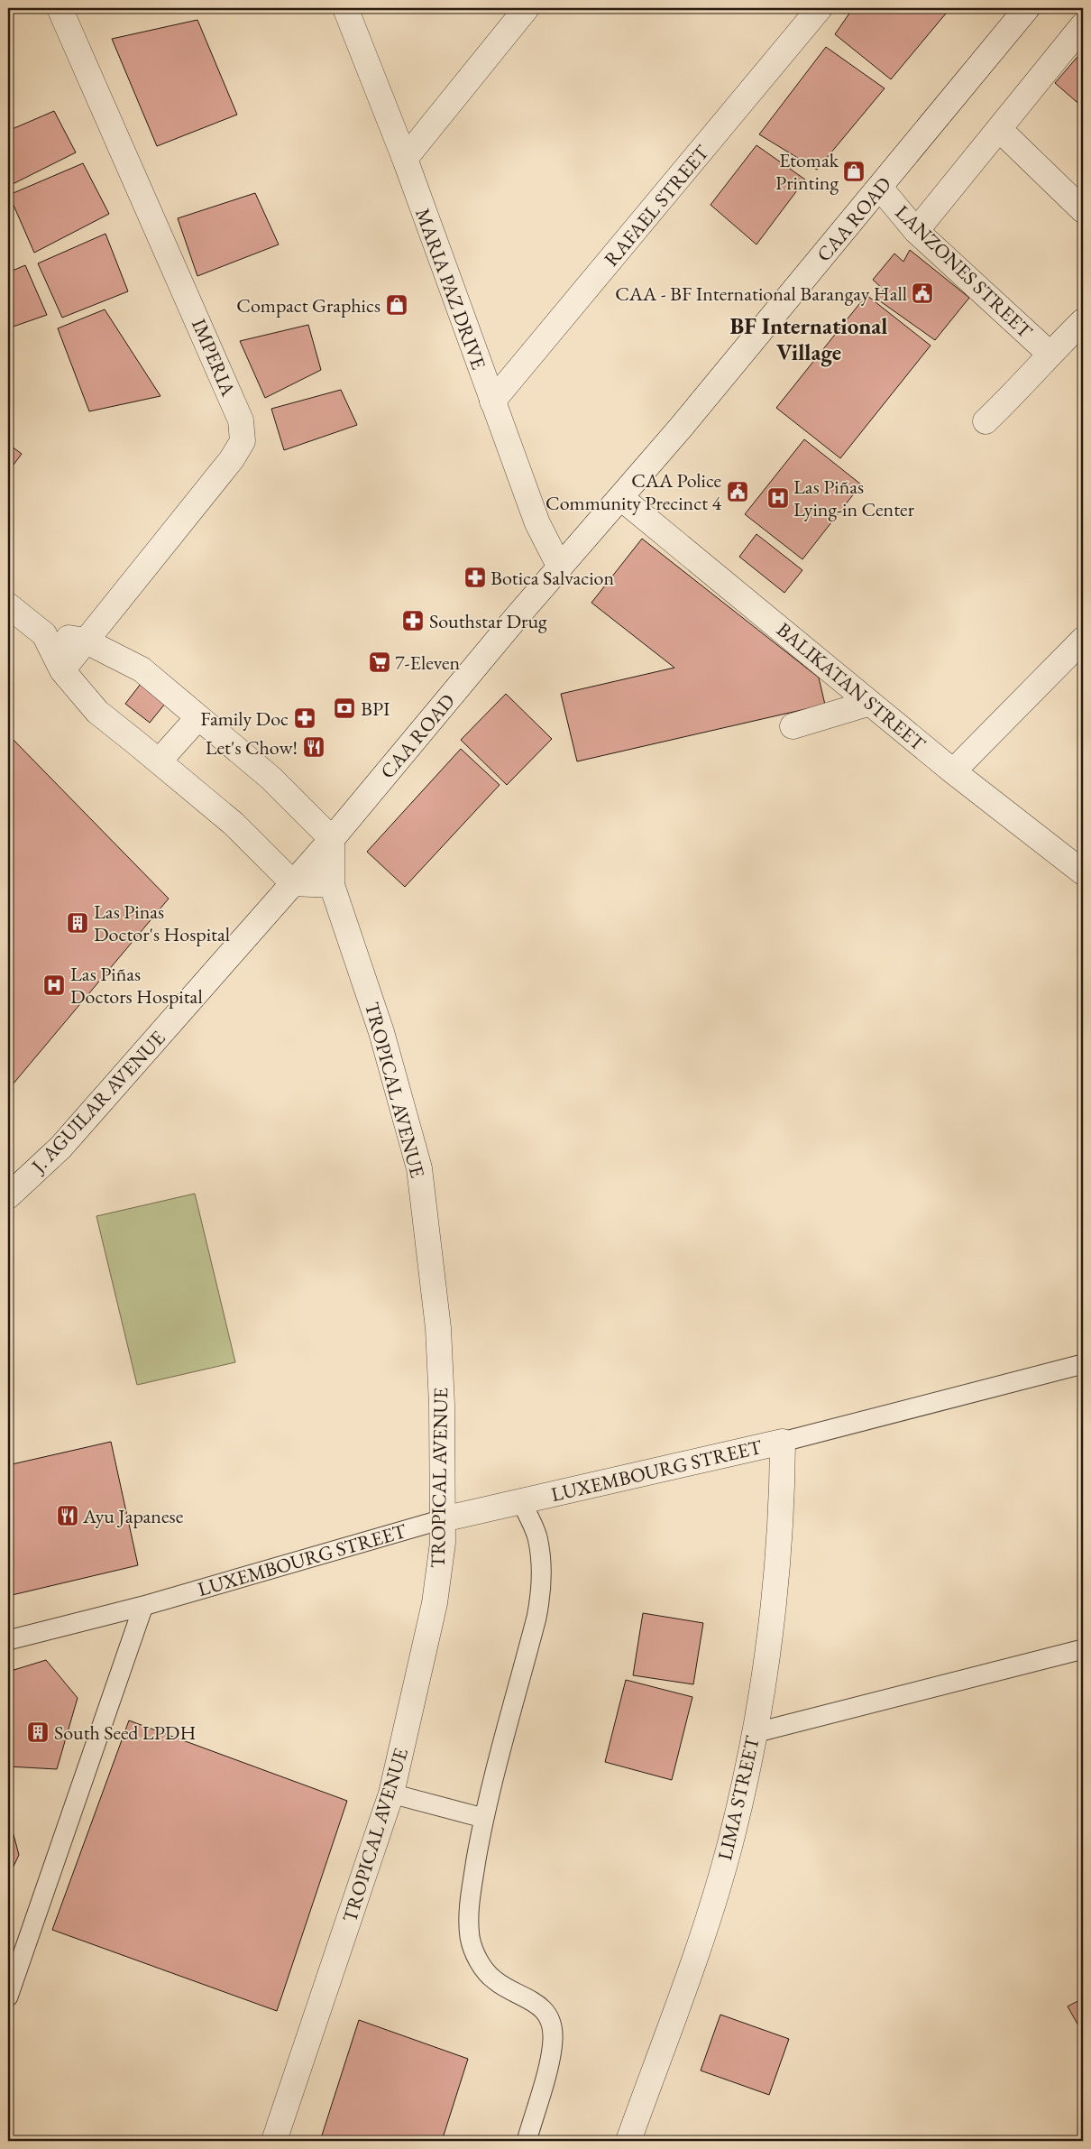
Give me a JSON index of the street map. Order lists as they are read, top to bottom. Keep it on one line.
{"streets":{"street":["RAFAEL STREET","CAA ROAD","LANZONES STREET","MARIA PAZ DRIVE","IMPERIA","BALIKATAN STREET","TROPICAL AVENUE","J. AGUILAR AVENUE","LUXEMBOURG STREET","LIMA STREET"]},"crossings":[["RAFAEL STREET","MARIA PAZ DRIVE"],["CAA ROAD","LANZONES STREET"],["CAA ROAD","MARIA PAZ DRIVE"],["CAA ROAD","BALIKATAN STREET"],["CAA ROAD","TROPICAL AVENUE"],["CAA ROAD","J. AGUILAR AVENUE"],["TROPICAL AVENUE","LUXEMBOURG STREET"],["LUXEMBOURG STREET","LIMA STREET"]],"districts":["BF International Village"],"places":{"shop":["Etomak Printing","Compact Graphics"],"public building":["CAA - BF International Barangay Hall","CAA Police Community Precinct 4"],"hospital":["Las Piñas Lying-in Center","Las Piñas Doctors Hospital"],"pharmacy":["Botica Salvacion","Southstar Drug","Family Doc"],"supermarket":["7-Eleven"],"bank":["BPI"],"restaurant":["Let's Chow!","Ayu Japanese"],"building":["Las Pinas Doctor's Hospital","South Seed LPDH"]}}
